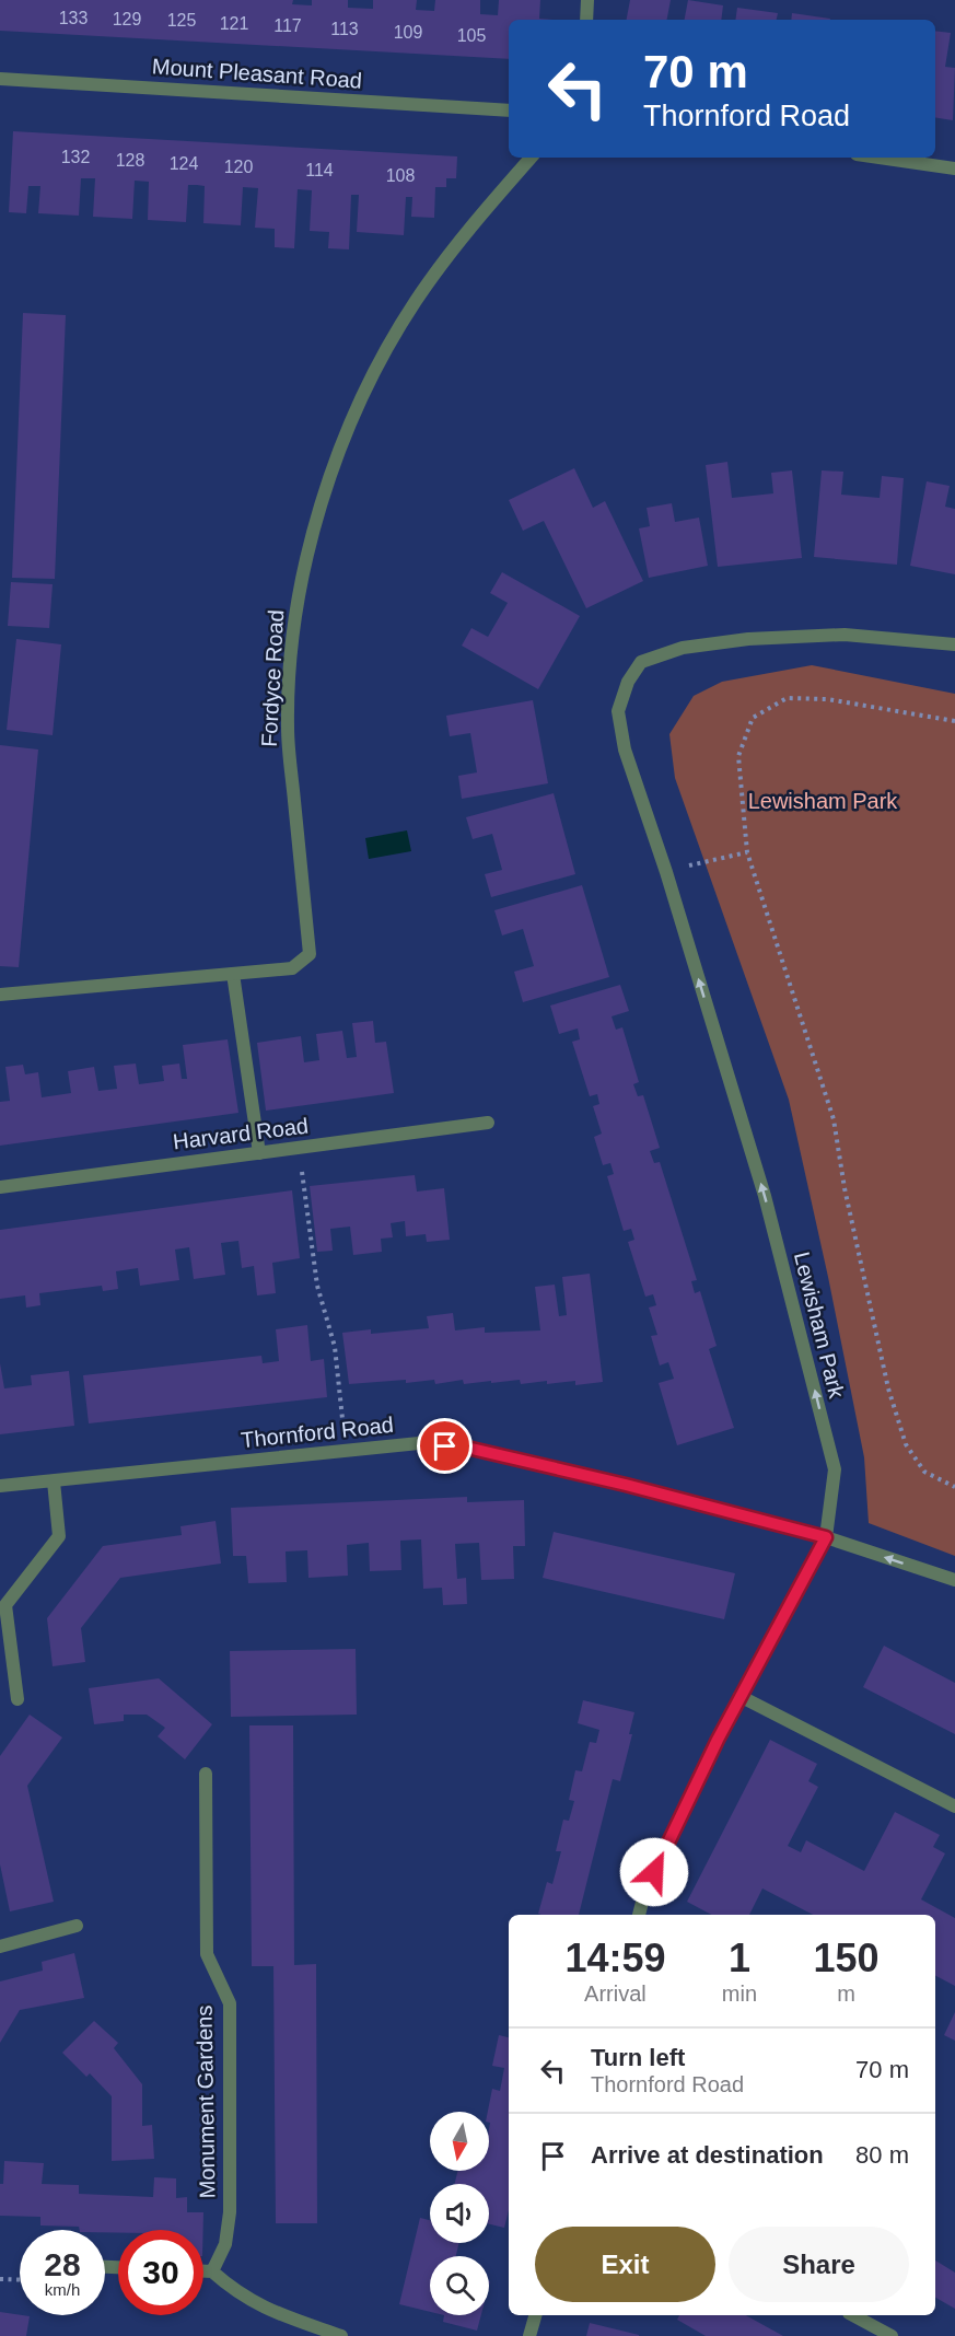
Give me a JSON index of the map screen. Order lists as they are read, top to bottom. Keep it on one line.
{"streets":{"street":["Mount Pleasant Road","Fordyce Road","Harvard Road","Lewisham Park","Thornford Road","Monument Gardens"]},"crossings":[["Lewisham Park","Thornford Road"]],"one_way":["Lewisham Park"],"parks":["Lewisham Park"],"house_numbers":["133","129","125","121","117","113","109","105","132","128","124","120","114","108"],"north":"bottom","page":{"turn":["70 m","Thornford Road"],"eta":["14:59","Arrival","1","min","150","m"],"list":[{"name":"Turn left","note":"Thornford Road","value":"70 m"},{"name":"Arrive at destination","value":"80 m"}],"buttons":["Exit","Share"],"speed":"28 km/h","limit":"30"}}
